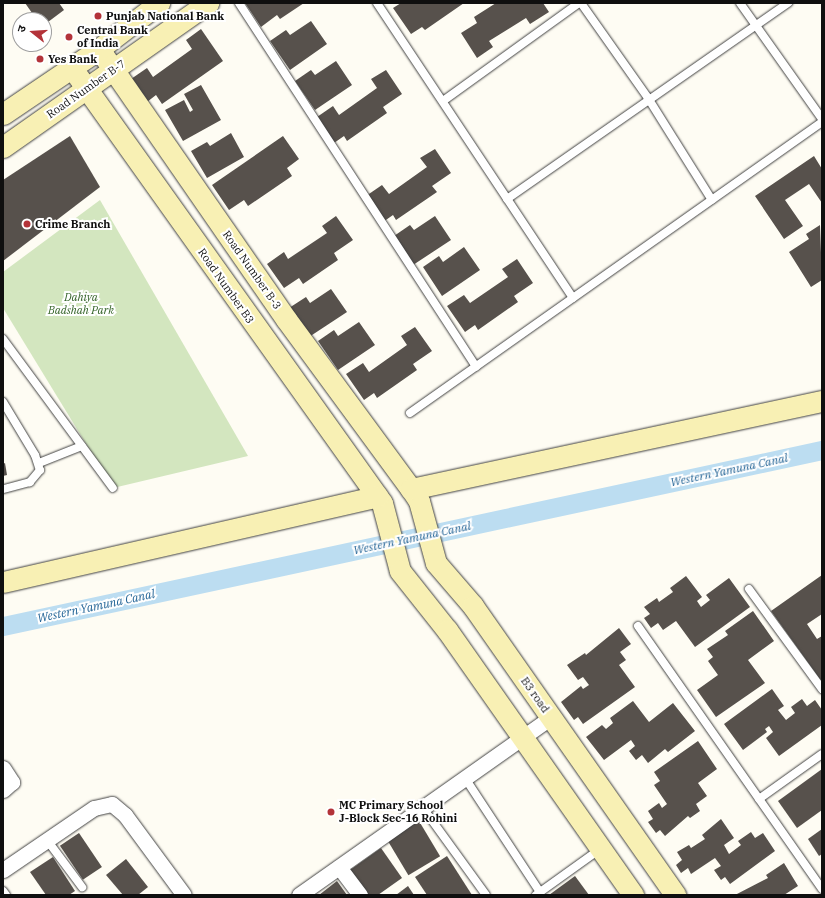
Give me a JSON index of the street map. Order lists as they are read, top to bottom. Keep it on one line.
{"streets":{"street":["Road Number B-7","Road Number B-3","Road Number B3","B3 road"]},"crossings":[["Road Number B-7","Road Number B-3"],["Road Number B-7","Road Number B3"],["Road Number B-3","B3 road"]],"water":["Western Yamuna Canal"],"parks":["Dahiya Badshah Park"],"places":["Punjab National Bank","Central Bank of India","Yes Bank","Crime Branch","MC Primary School J-Block Sec-16 Rohini"],"north":"left"}
